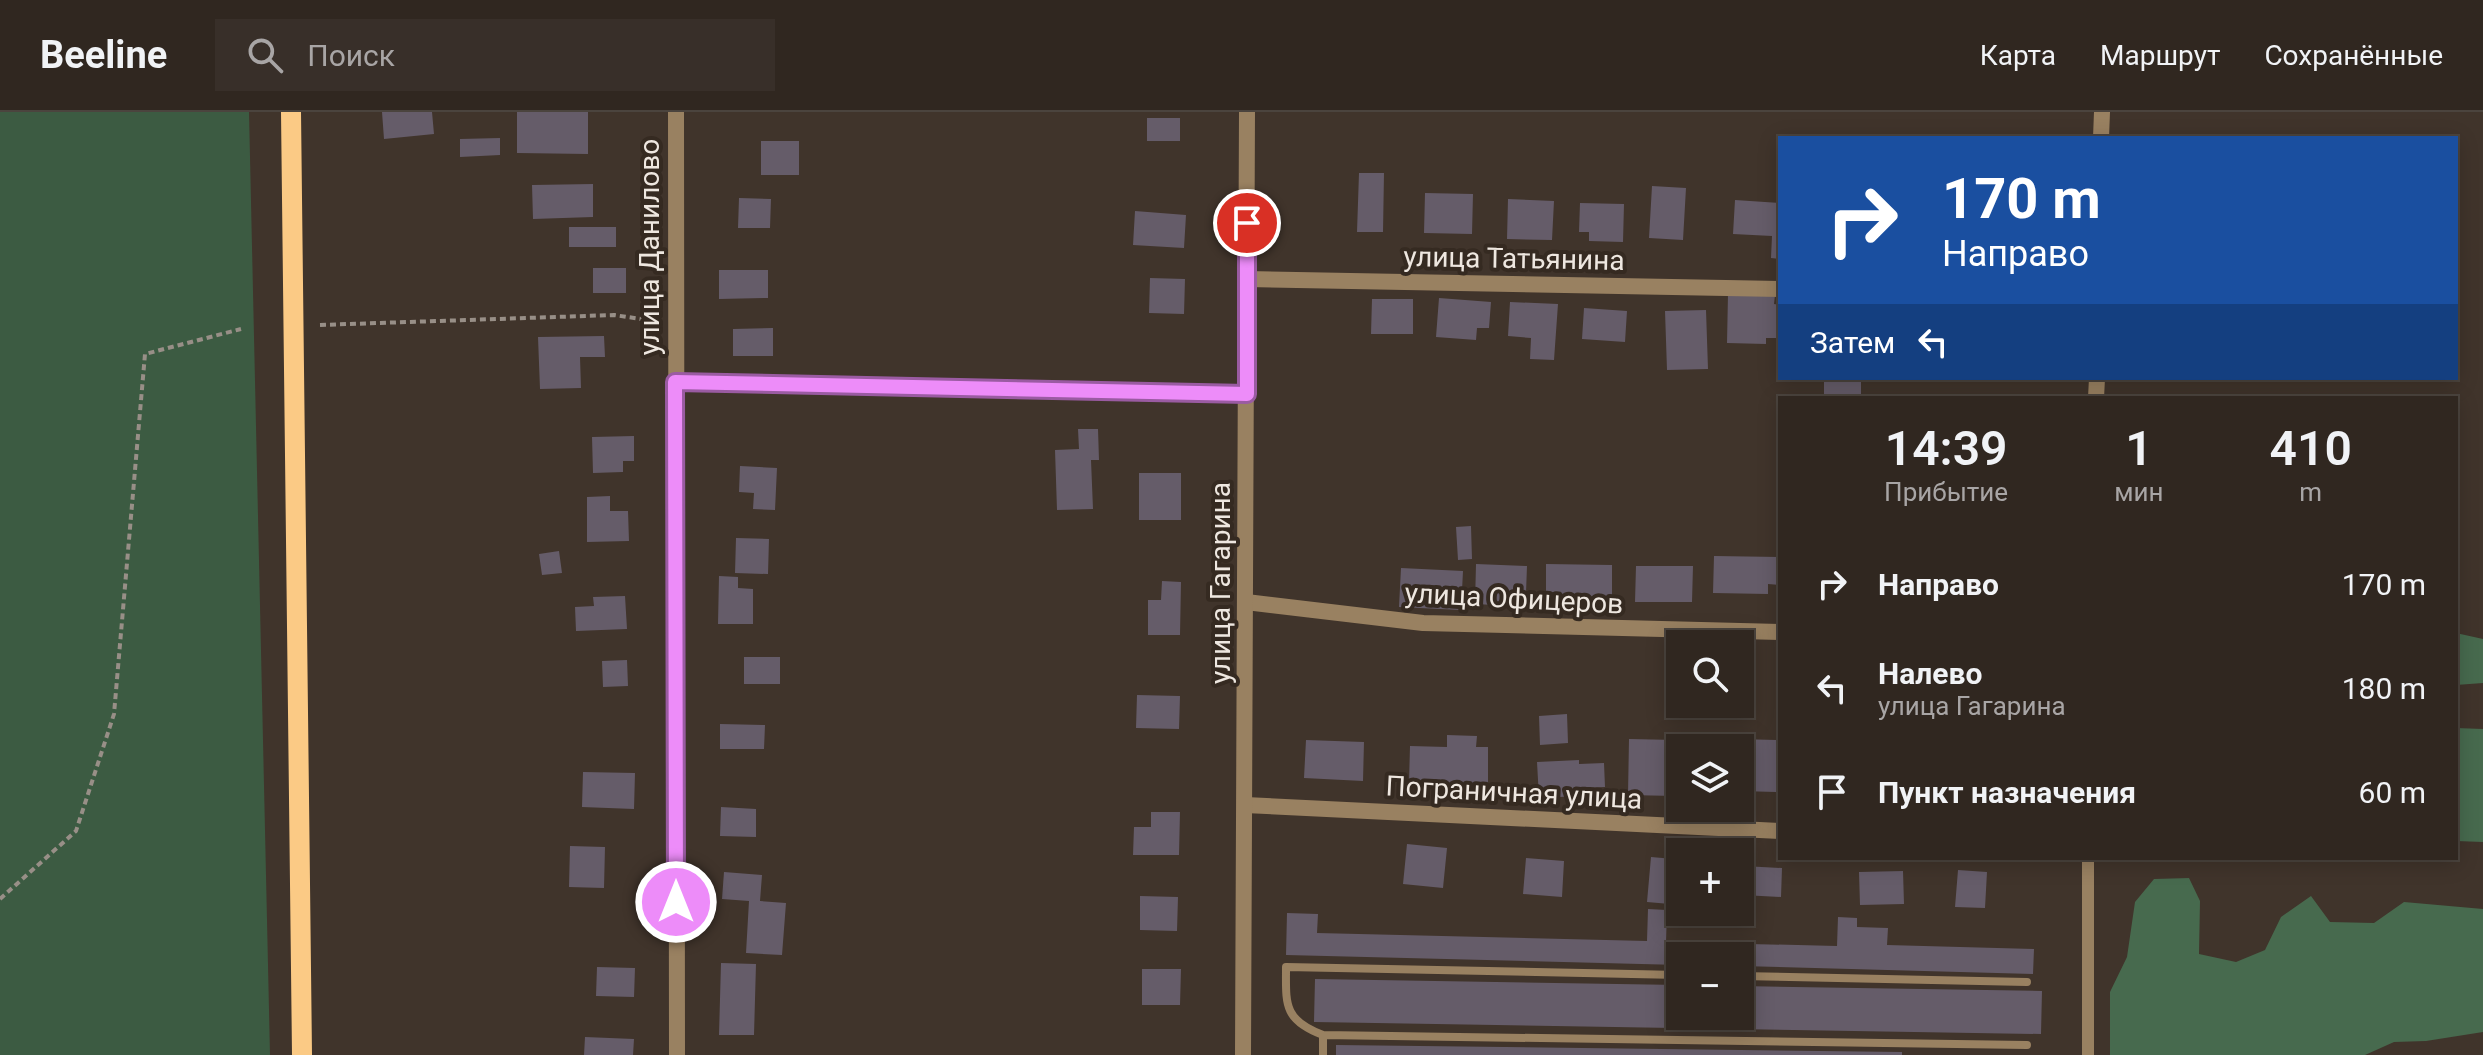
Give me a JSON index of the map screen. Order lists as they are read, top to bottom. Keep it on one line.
{"streets":{"street":["улица Данилово","улица Татьянина","улица Гагарина","улица Офицеров","Пограничная улица"]},"crossings":[["улица Татьянина","улица Гагарина"],["улица Гагарина","улица Офицеров"],["улица Гагарина","Пограничная улица"]],"page":{"header":"Beeline","search":"Поиск","nav":["Карта","Маршрут","Сохранённые"],"turn":["170 m","Направо"],"then":"Затем","eta":["14:39","Прибытие","1","мин","410","m"],"list":[{"name":"Направо","value":"170 m"},{"name":"Налево","note":"улица Гагарина","value":"180 m"},{"name":"Пункт назначения","value":"60 m"}],"map_buttons":["+","−"]}}
